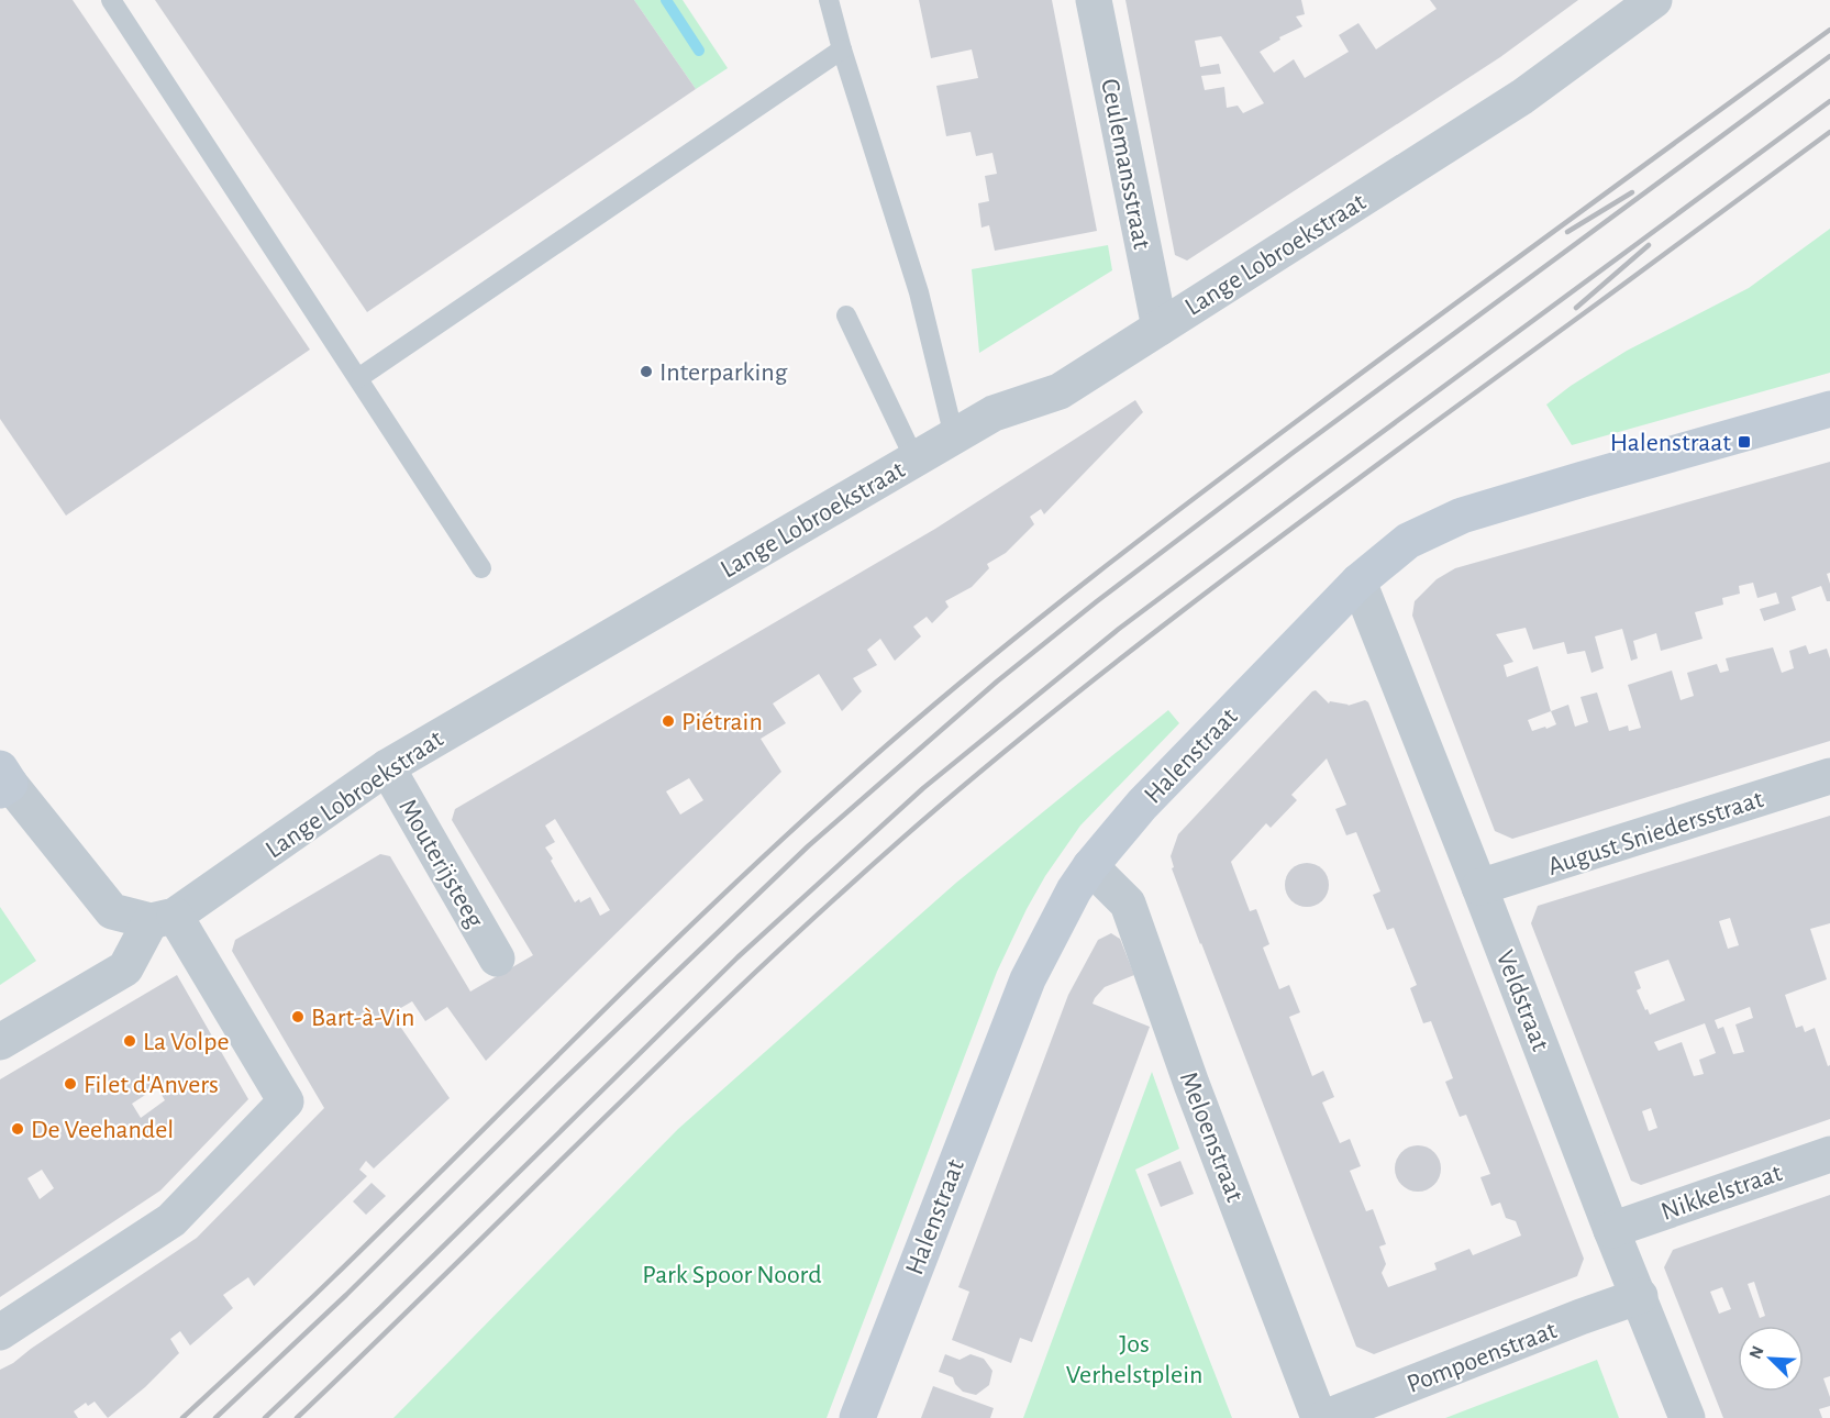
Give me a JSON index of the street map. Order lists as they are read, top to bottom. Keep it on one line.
{"streets":{"street":["Ceulemansstraat","Lange Lobroekstraat","Halenstraat","August Sniedersstraat","Mouterijsteeg","Veldstraat","Meloenstraat","Nikkelstraat","Pompoenstraat"]},"crossings":[["Ceulemansstraat","Lange Lobroekstraat"],["Lange Lobroekstraat","Mouterijsteeg"],["Halenstraat","Veldstraat"],["Halenstraat","Meloenstraat"],["August Sniedersstraat","Veldstraat"],["Veldstraat","Nikkelstraat"],["Veldstraat","Pompoenstraat"]],"parks":["Park Spoor Noord","Jos Verhelstplein"],"places":{"other":["Interparking","Piétrain","Bart-à-Vin","La Volpe","Filet d'Anvers","De Veehandel"],"transit":["Halenstraat"]},"north":"top left"}
